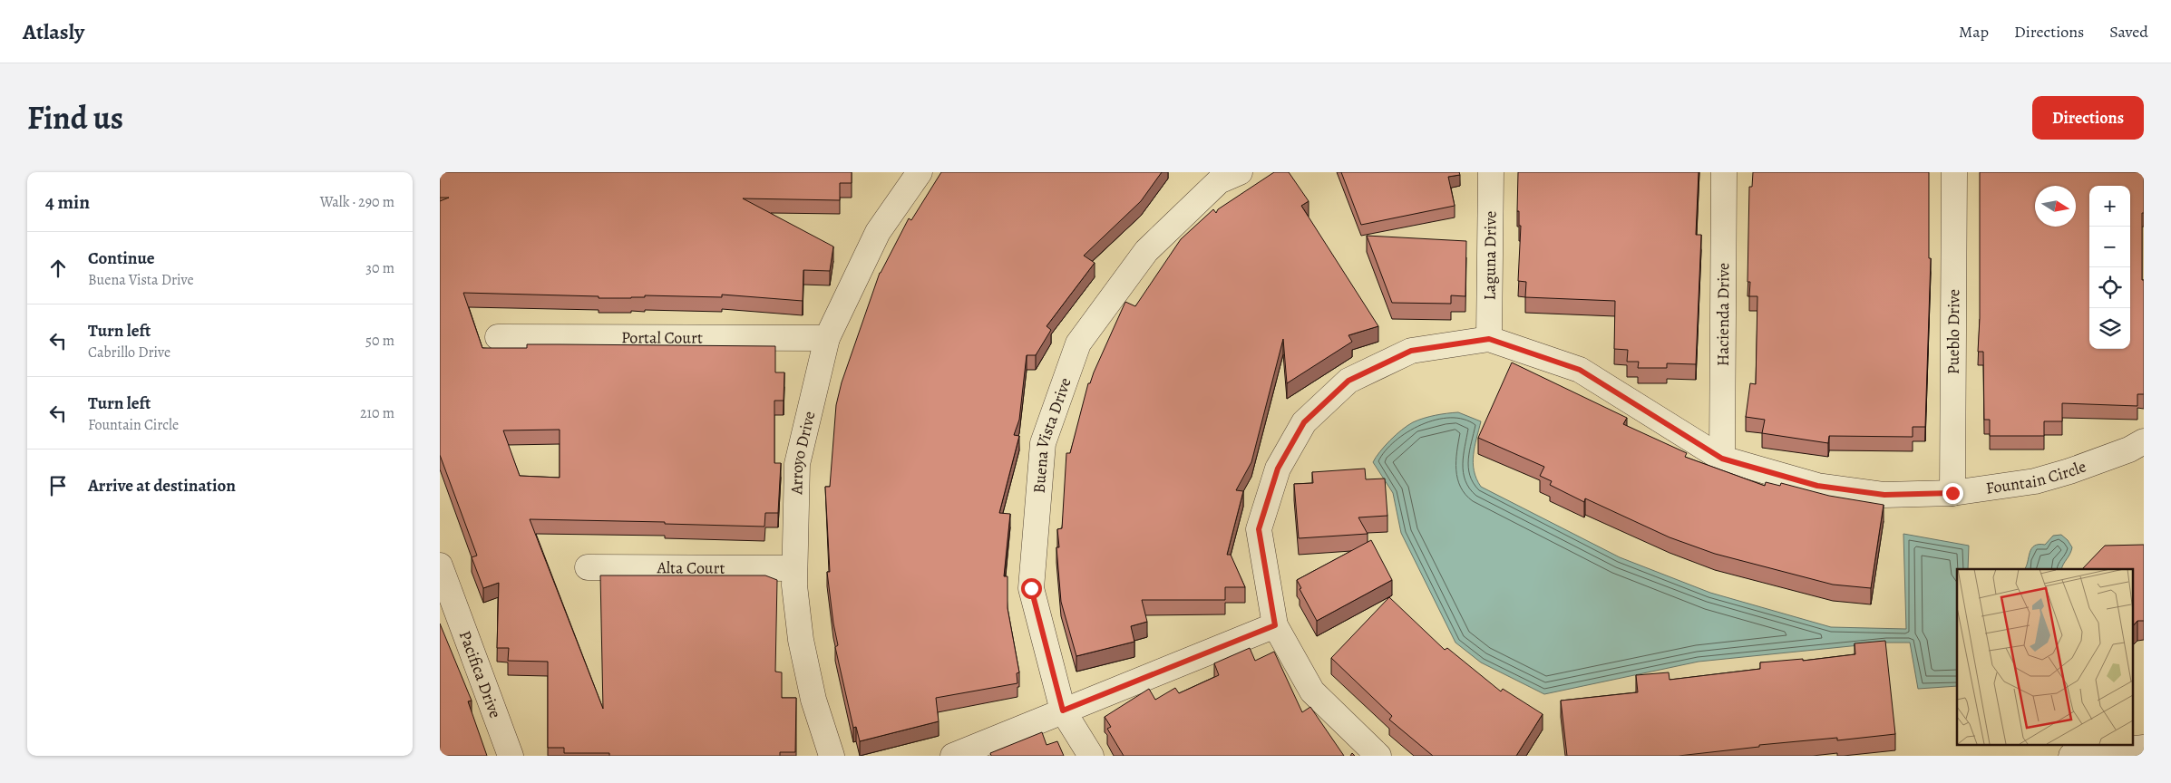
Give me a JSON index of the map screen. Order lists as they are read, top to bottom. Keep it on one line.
{"streets":{"lane":["Laguna Drive","Hacienda Drive","Pueblo Drive","Portal Court","Buena Vista Drive","Arroyo Drive","Fountain Circle","Alta Court","Pacifica Drive"]},"crossings":[["Laguna Drive","Fountain Circle"],["Hacienda Drive","Fountain Circle"],["Pueblo Drive","Fountain Circle"],["Portal Court","Arroyo Drive"],["Arroyo Drive","Alta Court"]],"north":"right","page":{"header":"Atlasly","nav":["Map","Directions","Saved"],"title":"Find us","buttons":"Directions","heading":["4 min","Walk · 290 m"],"map_buttons":["+","−"],"list":[["Continue","Buena Vista Drive","30 m"],["Turn left","Cabrillo Drive","50 m"],["Turn left","Fountain Circle","210 m"],"Arrive at destination"]}}
